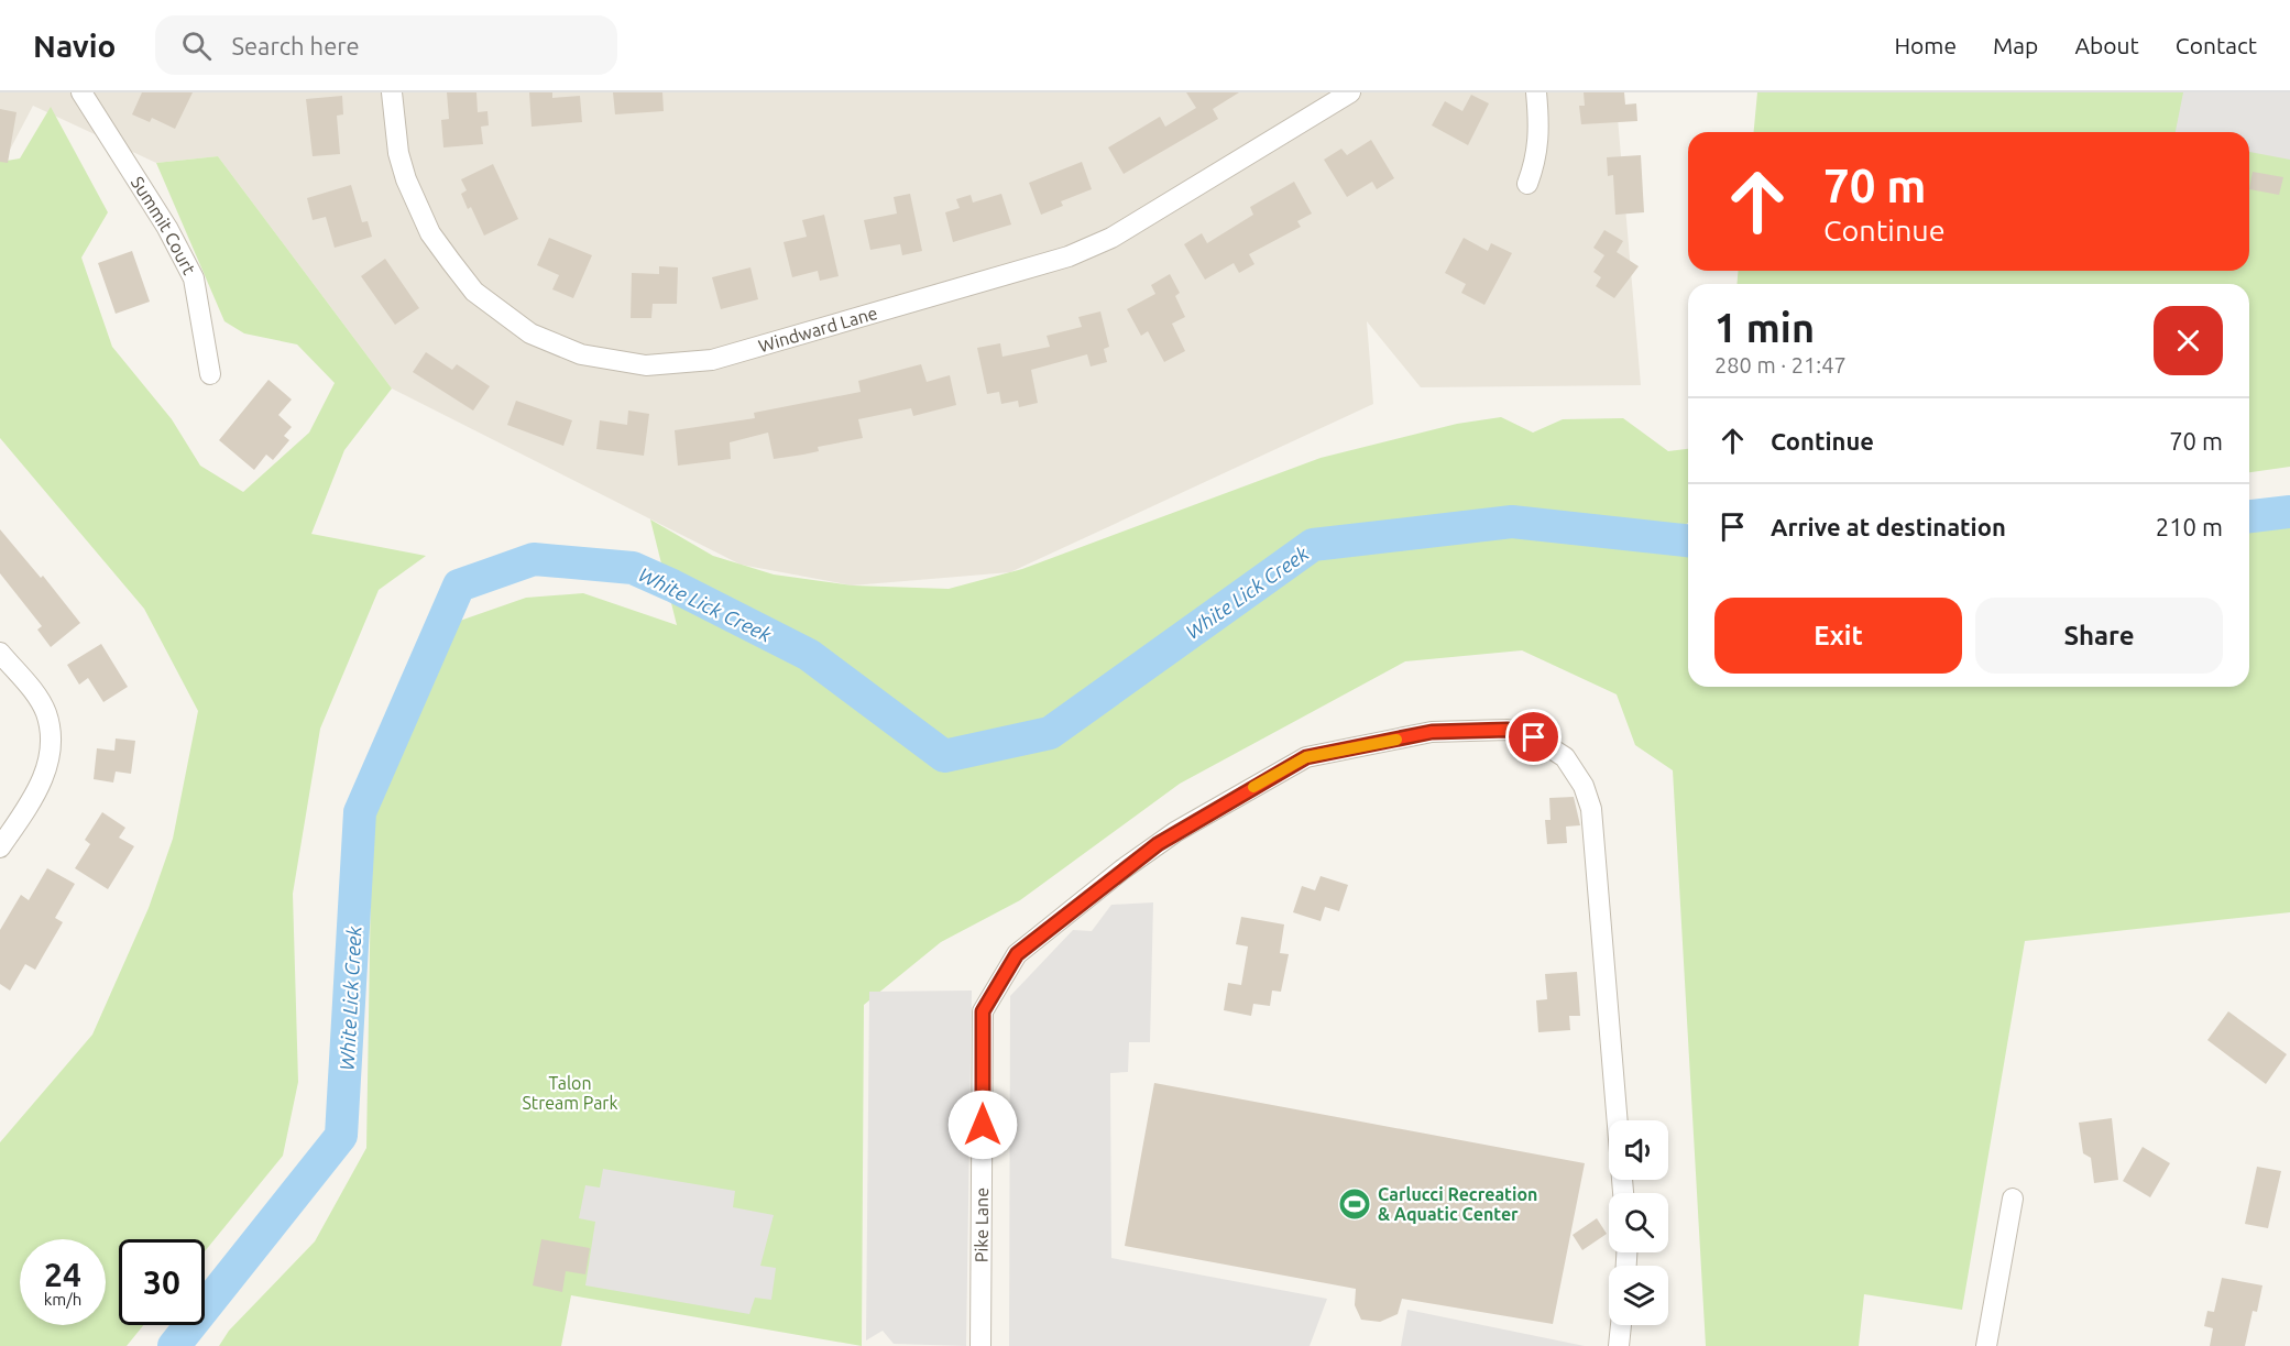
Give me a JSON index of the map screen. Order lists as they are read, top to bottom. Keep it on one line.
{"streets":{"street":["Summit Court","Windward Lane","Pike Lane"]},"water":["White Lick Creek"],"parks":["Talon Stream Park"],"places":{"sports":["Carlucci Recreation & Aquatic Center"]},"page":{"header":"Navio","search":"Search here","nav":["Home","Map","About","Contact"],"turn":["70 m","Continue"],"heading":["1 min","280 m · 21:47"],"list":[{"name":"Continue","value":"70 m"},{"name":"Arrive at destination","value":"210 m"}],"buttons":["Exit","Share"],"speed":"24 km/h","limit":"30"}}
